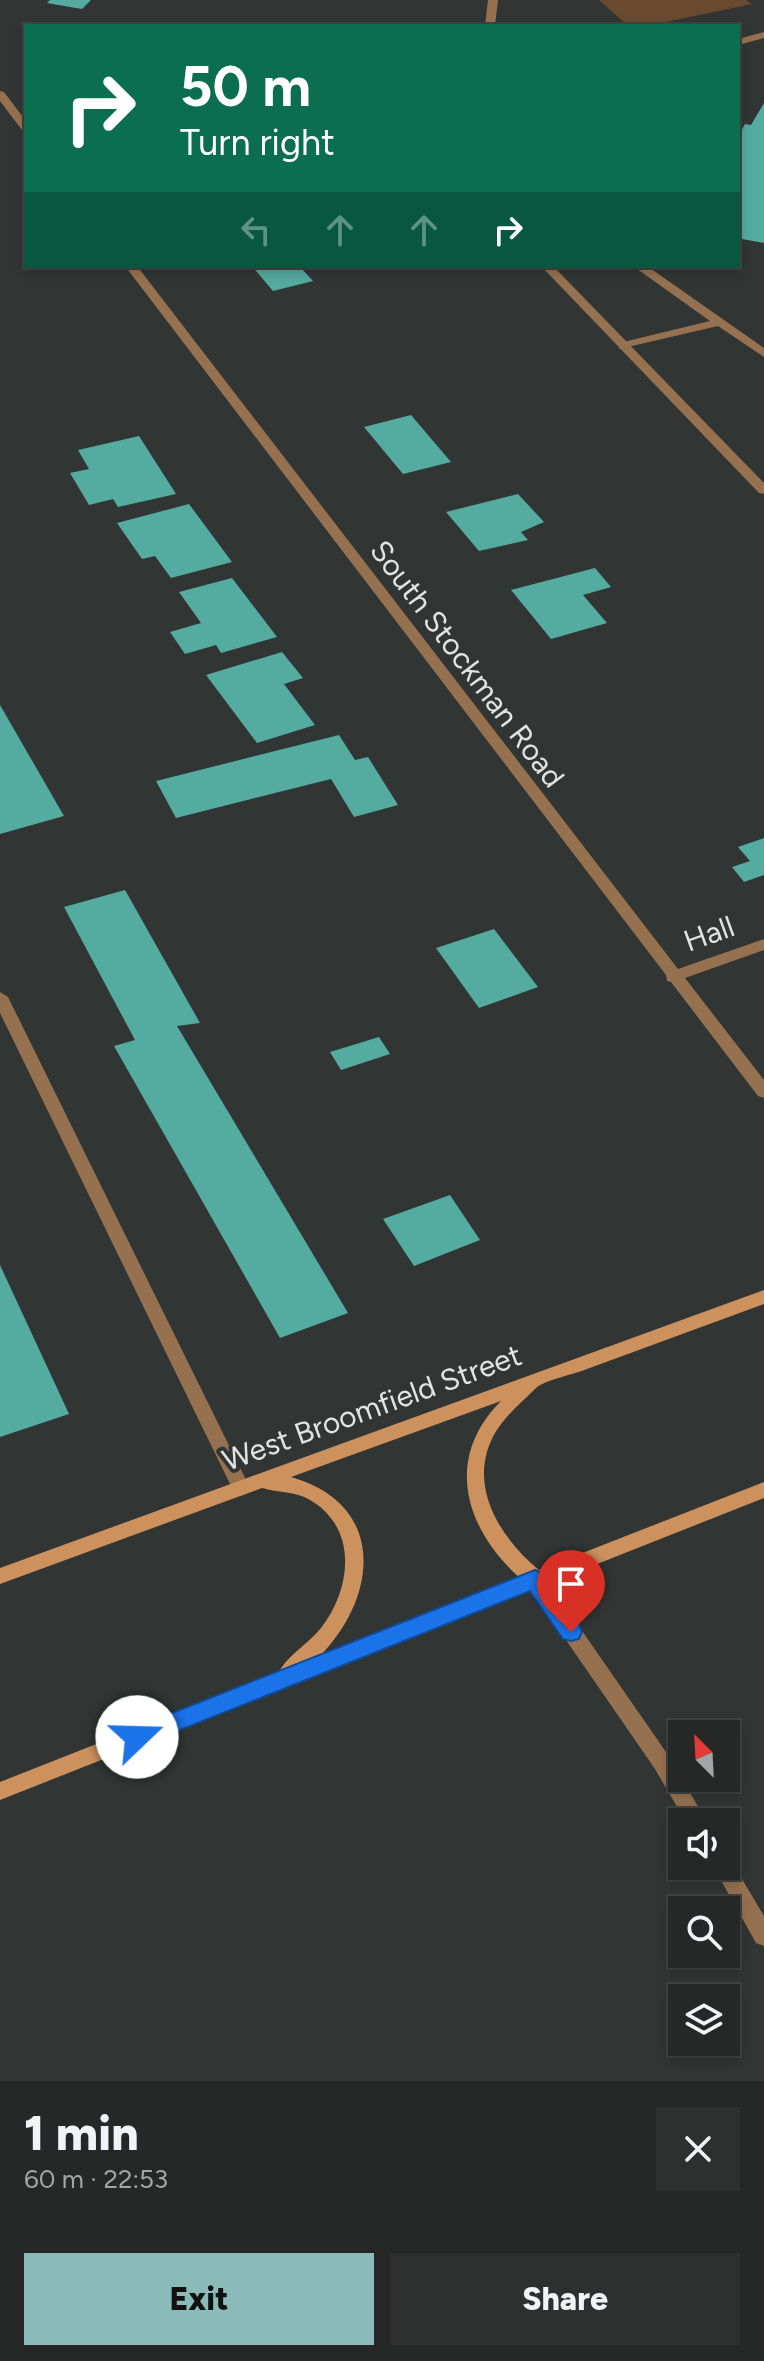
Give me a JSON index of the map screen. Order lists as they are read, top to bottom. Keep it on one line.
{"streets":{"main road":["West Broomfield Street"],"street":["South Stockman Road","Hall"]},"crossings":[["South Stockman Road","Hall"]],"north":"top left","page":{"turn":["50 m","Turn right"],"heading":["1 min","60 m · 22:53"],"buttons":["Exit","Share"]}}
